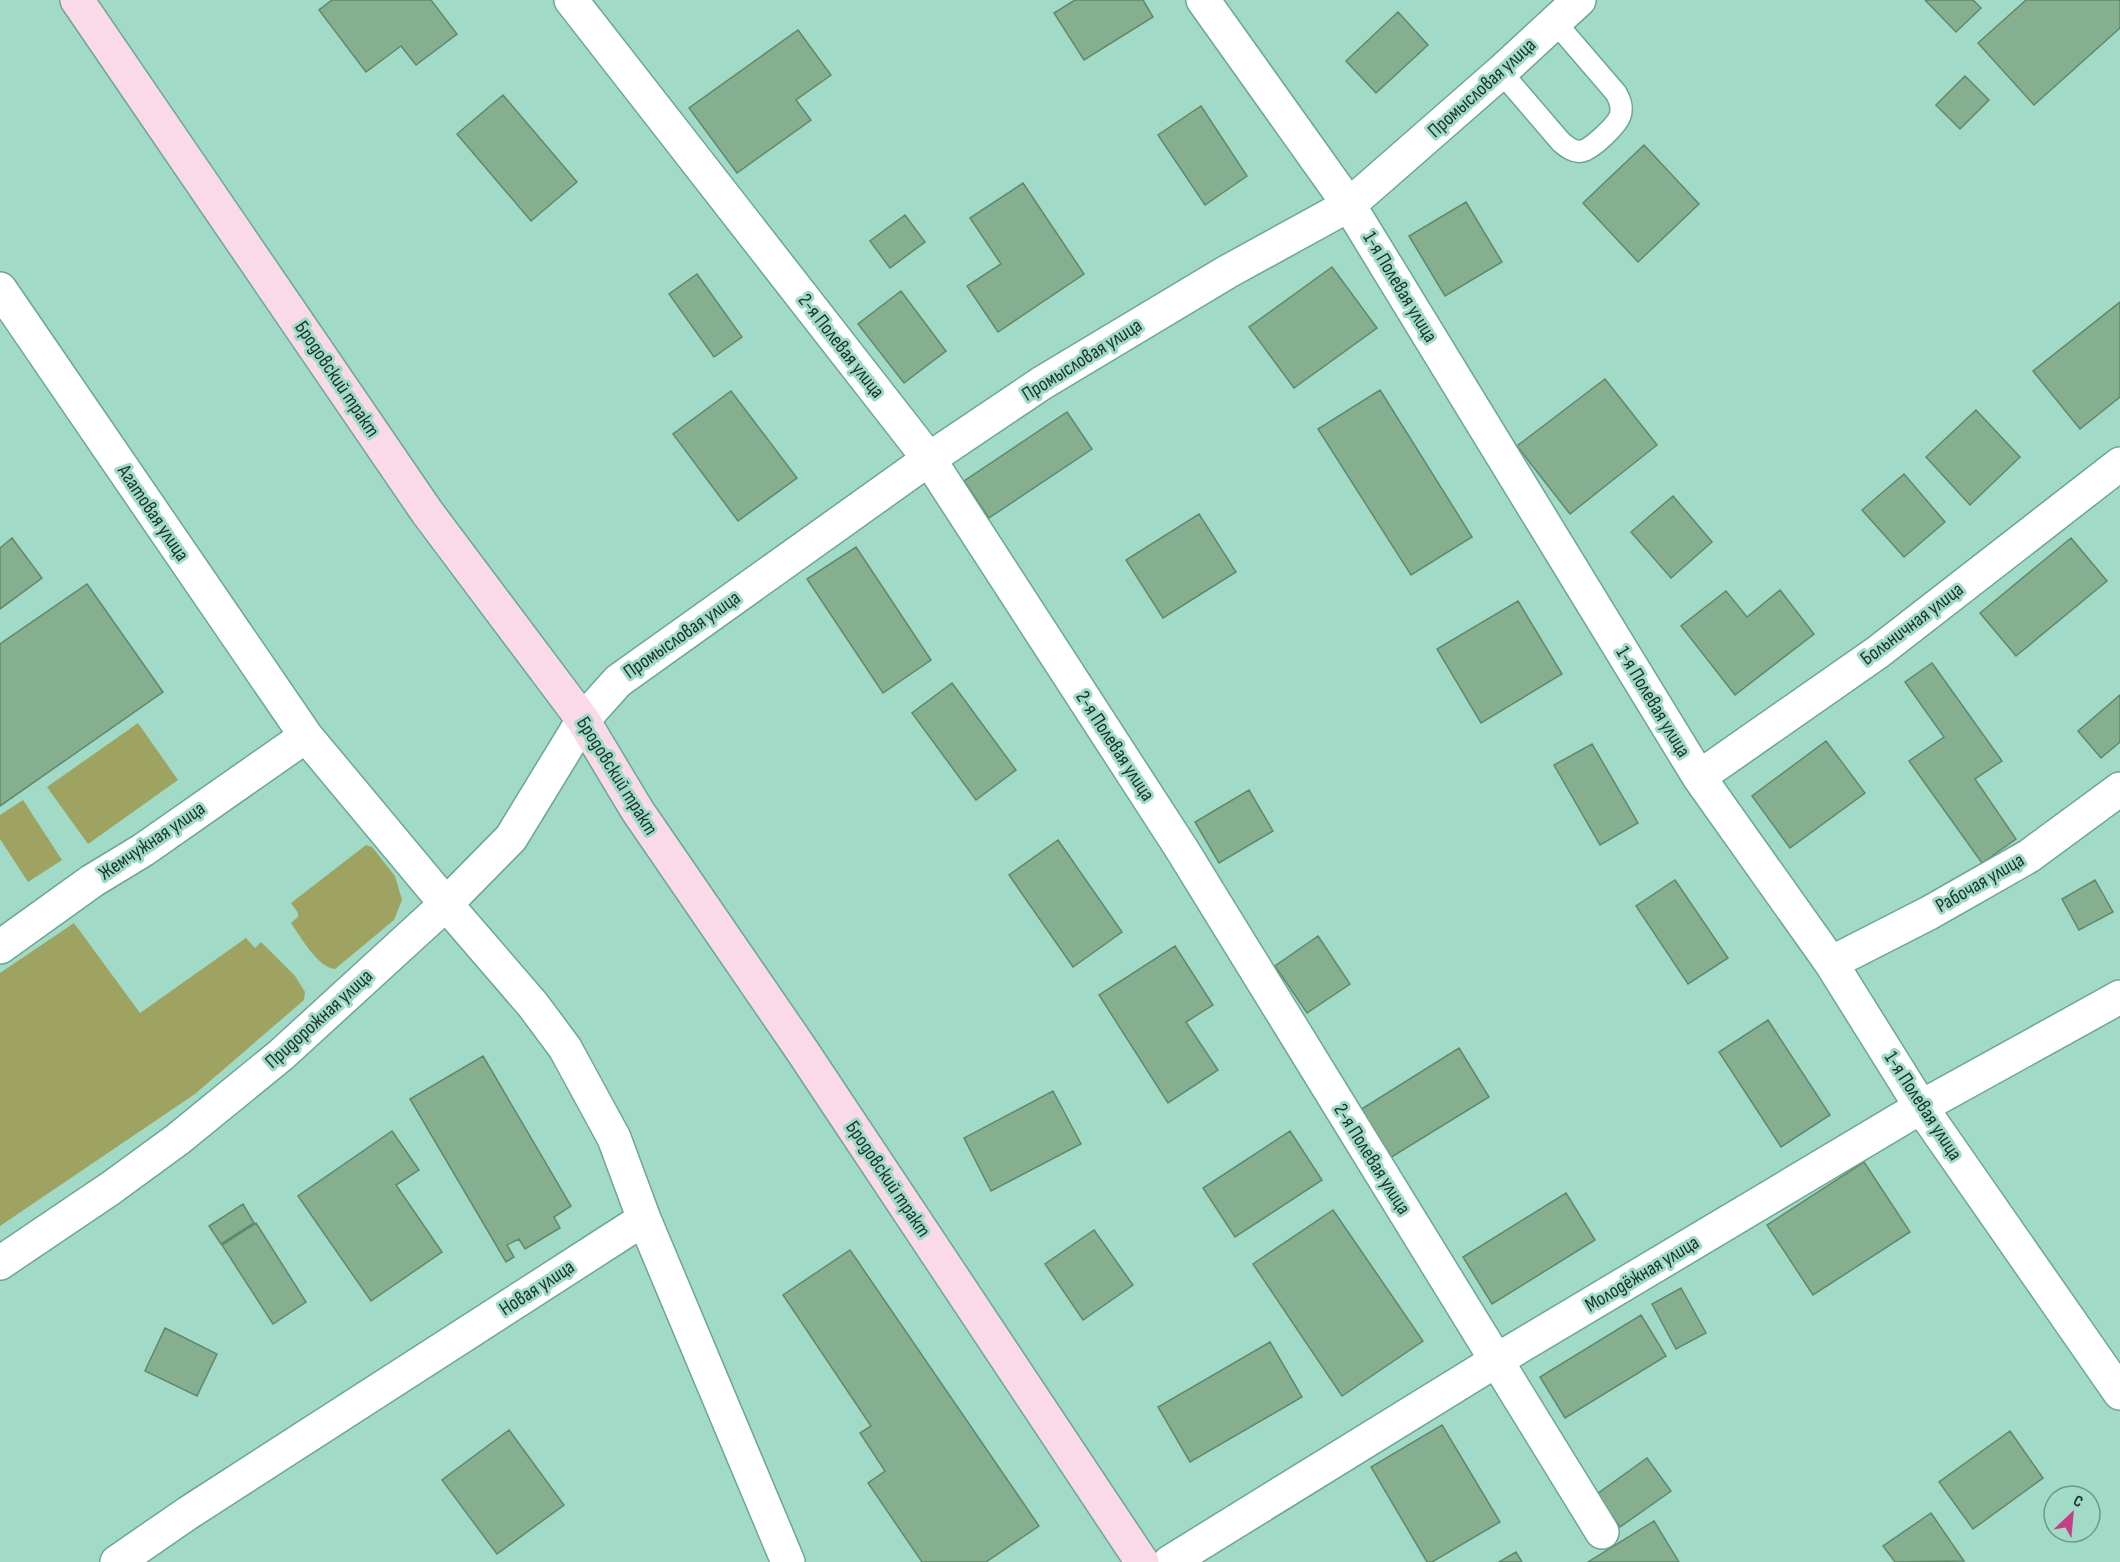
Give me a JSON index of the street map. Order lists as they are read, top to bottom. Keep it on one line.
{"streets":{"main road":["Бродовский тракт"],"street":["Промысловая улица","1-я Полевая улица","2-я Полевая улица","Агатовая улица","Больничная улица","Жемчужная улица","Рабочая улица","Придорожная улица","Молодёжная улица","Новая улица"]},"crossings":[["Промысловая улица","1-я Полевая улица"],["Промысловая улица","2-я Полевая улица"],["Промысловая улица","Бродовский тракт"],["Промысловая улица","Придорожная улица"],["1-я Полевая улица","Больничная улица"],["1-я Полевая улица","Рабочая улица"],["1-я Полевая улица","Молодёжная улица"],["2-я Полевая улица","Молодёжная улица"],["Бродовский тракт","Придорожная улица"],["Агатовая улица","Жемчужная улица"],["Агатовая улица","Придорожная улица"]],"north":"top right"}
